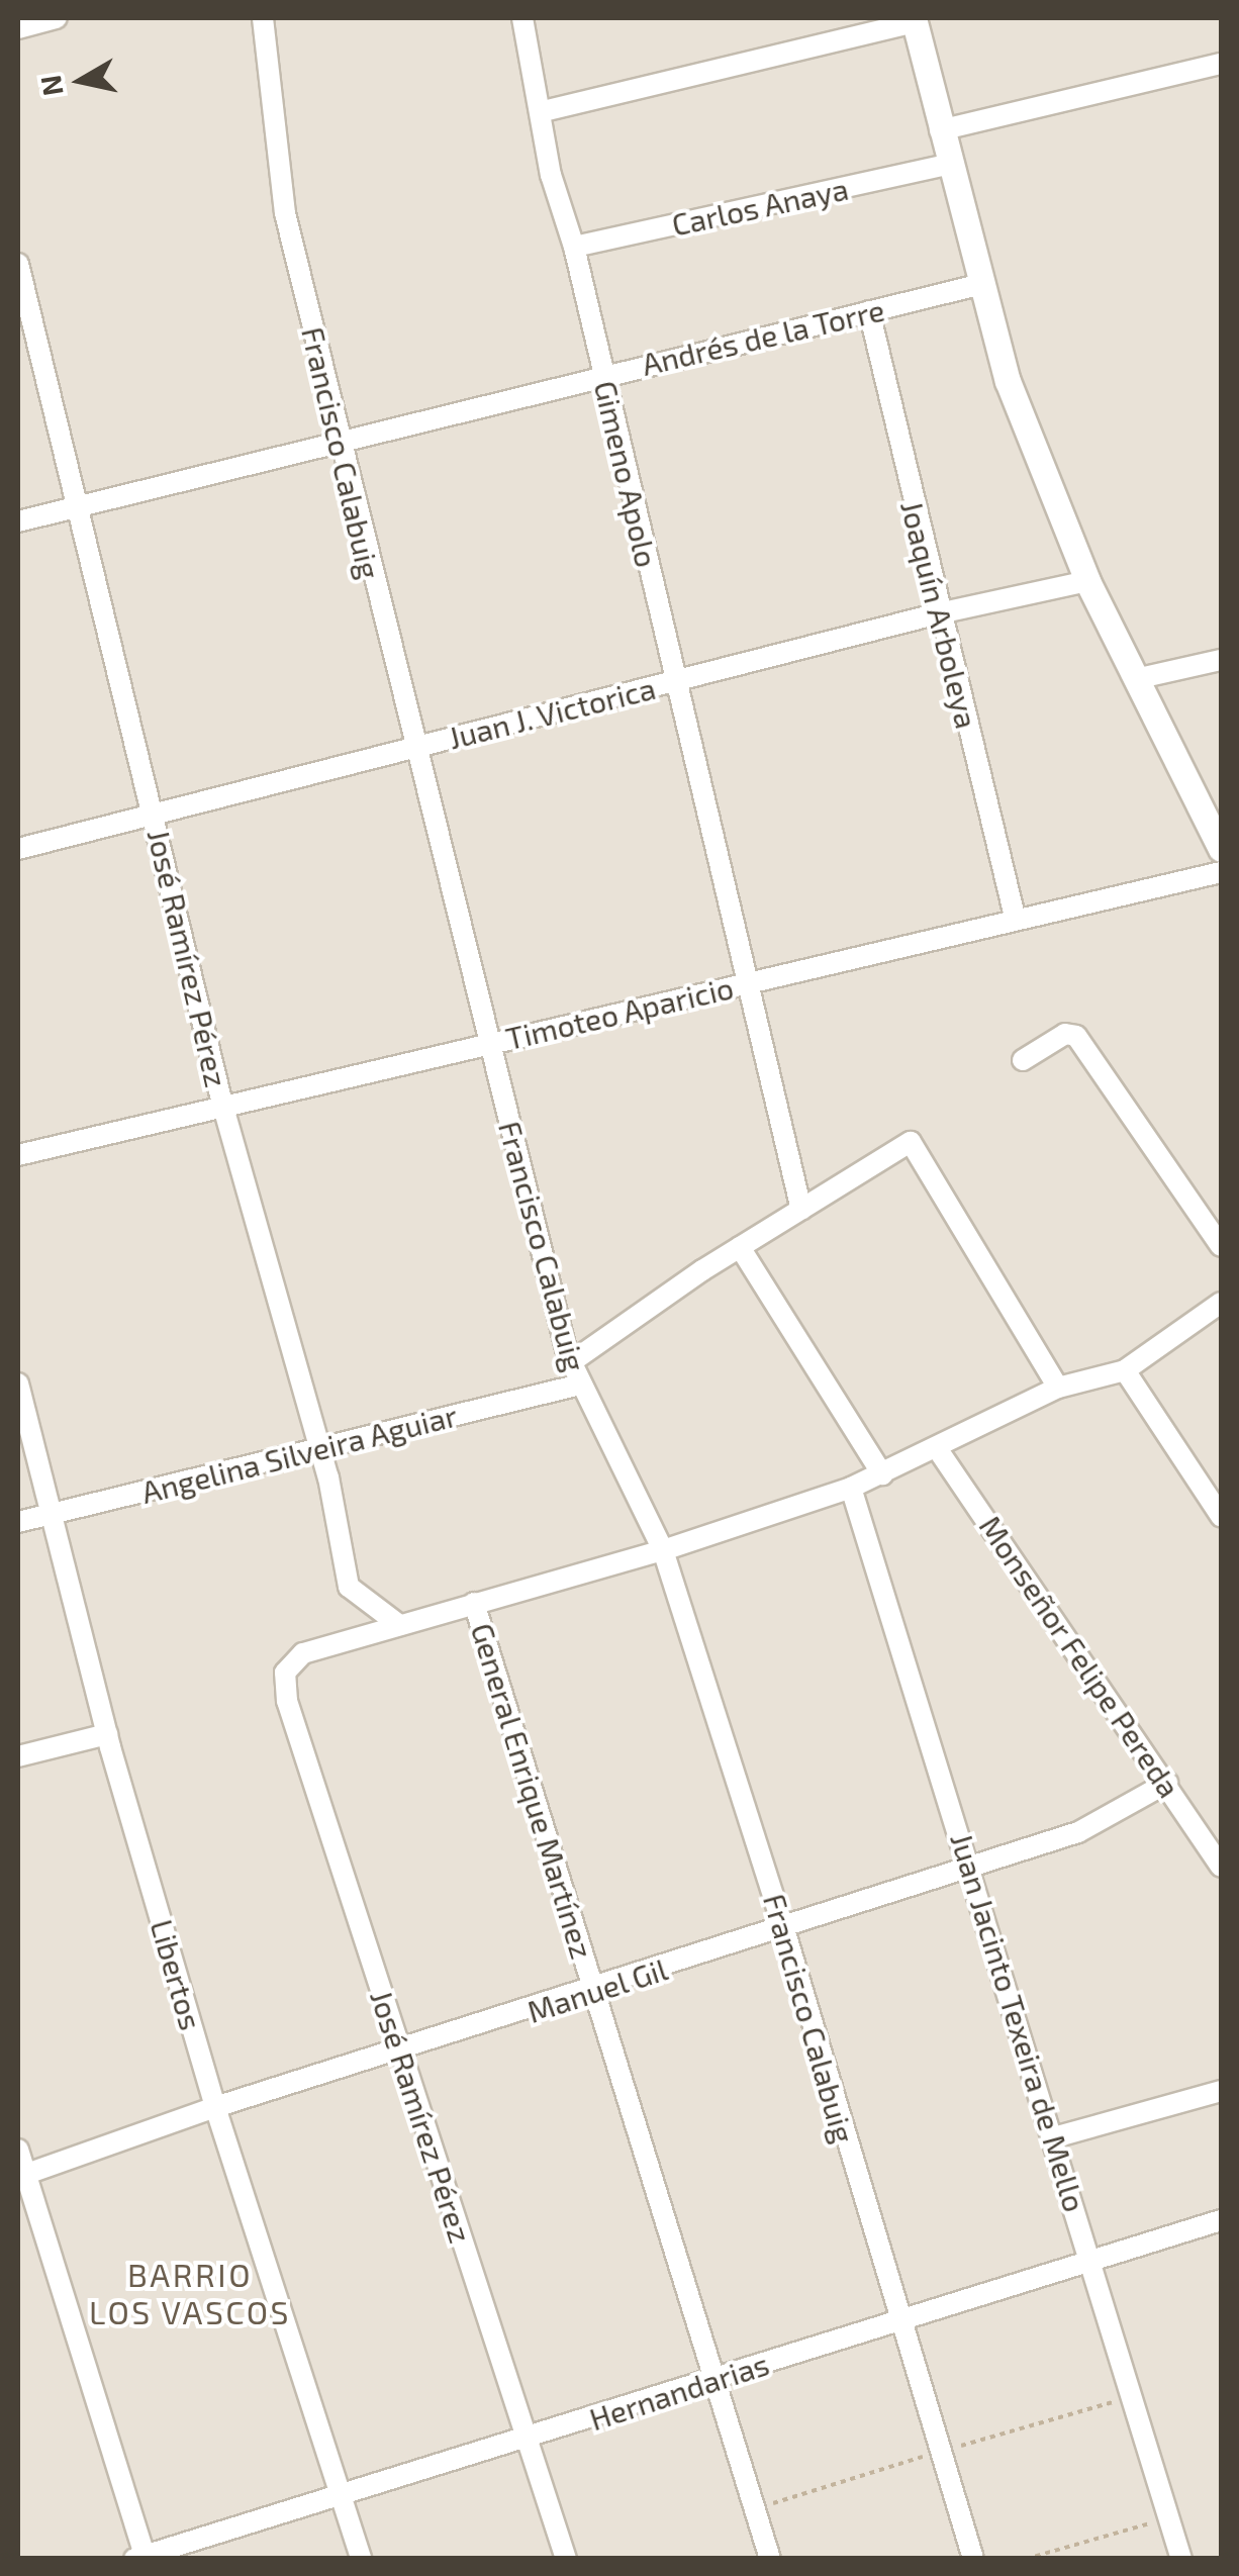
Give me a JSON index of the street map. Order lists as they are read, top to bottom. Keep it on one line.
{"streets":{"street":["Carlos Anaya","Andrés de la Torre","Francisco Calabuig","Gimeno Apolo","Joaquín Arboleya","Juan J. Victorica","José Ramírez Pérez","Timoteo Aparicio","Angelina Silveira Aguiar","Monseñor Felipe Pereda","General Enrique Martínez","Libertos","Manuel Gil","Juan Jacinto Texeira de Mello","Hernandarias"]},"crossings":[["Carlos Anaya","Gimeno Apolo"],["Andrés de la Torre","Francisco Calabuig"],["Andrés de la Torre","Gimeno Apolo"],["Andrés de la Torre","Joaquín Arboleya"],["Andrés de la Torre","José Ramírez Pérez"],["Francisco Calabuig","Juan J. Victorica"],["Francisco Calabuig","Timoteo Aparicio"],["Francisco Calabuig","Angelina Silveira Aguiar"],["Francisco Calabuig","Manuel Gil"],["Francisco Calabuig","Hernandarias"],["Gimeno Apolo","Juan J. Victorica"],["Gimeno Apolo","Timoteo Aparicio"],["Joaquín Arboleya","Juan J. Victorica"],["Joaquín Arboleya","Timoteo Aparicio"],["Juan J. Victorica","José Ramírez Pérez"],["José Ramírez Pérez","Timoteo Aparicio"],["José Ramírez Pérez","Angelina Silveira Aguiar"],["José Ramírez Pérez","Manuel Gil"],["José Ramírez Pérez","Hernandarias"],["Angelina Silveira Aguiar","Libertos"],["Monseñor Felipe Pereda","Manuel Gil"],["General Enrique Martínez","Manuel Gil"],["General Enrique Martínez","Hernandarias"],["Libertos","Manuel Gil"],["Libertos","Hernandarias"],["Manuel Gil","Juan Jacinto Texeira de Mello"],["Juan Jacinto Texeira de Mello","Hernandarias"]],"districts":["BARRIO LOS VASCOS"],"north":"left"}
